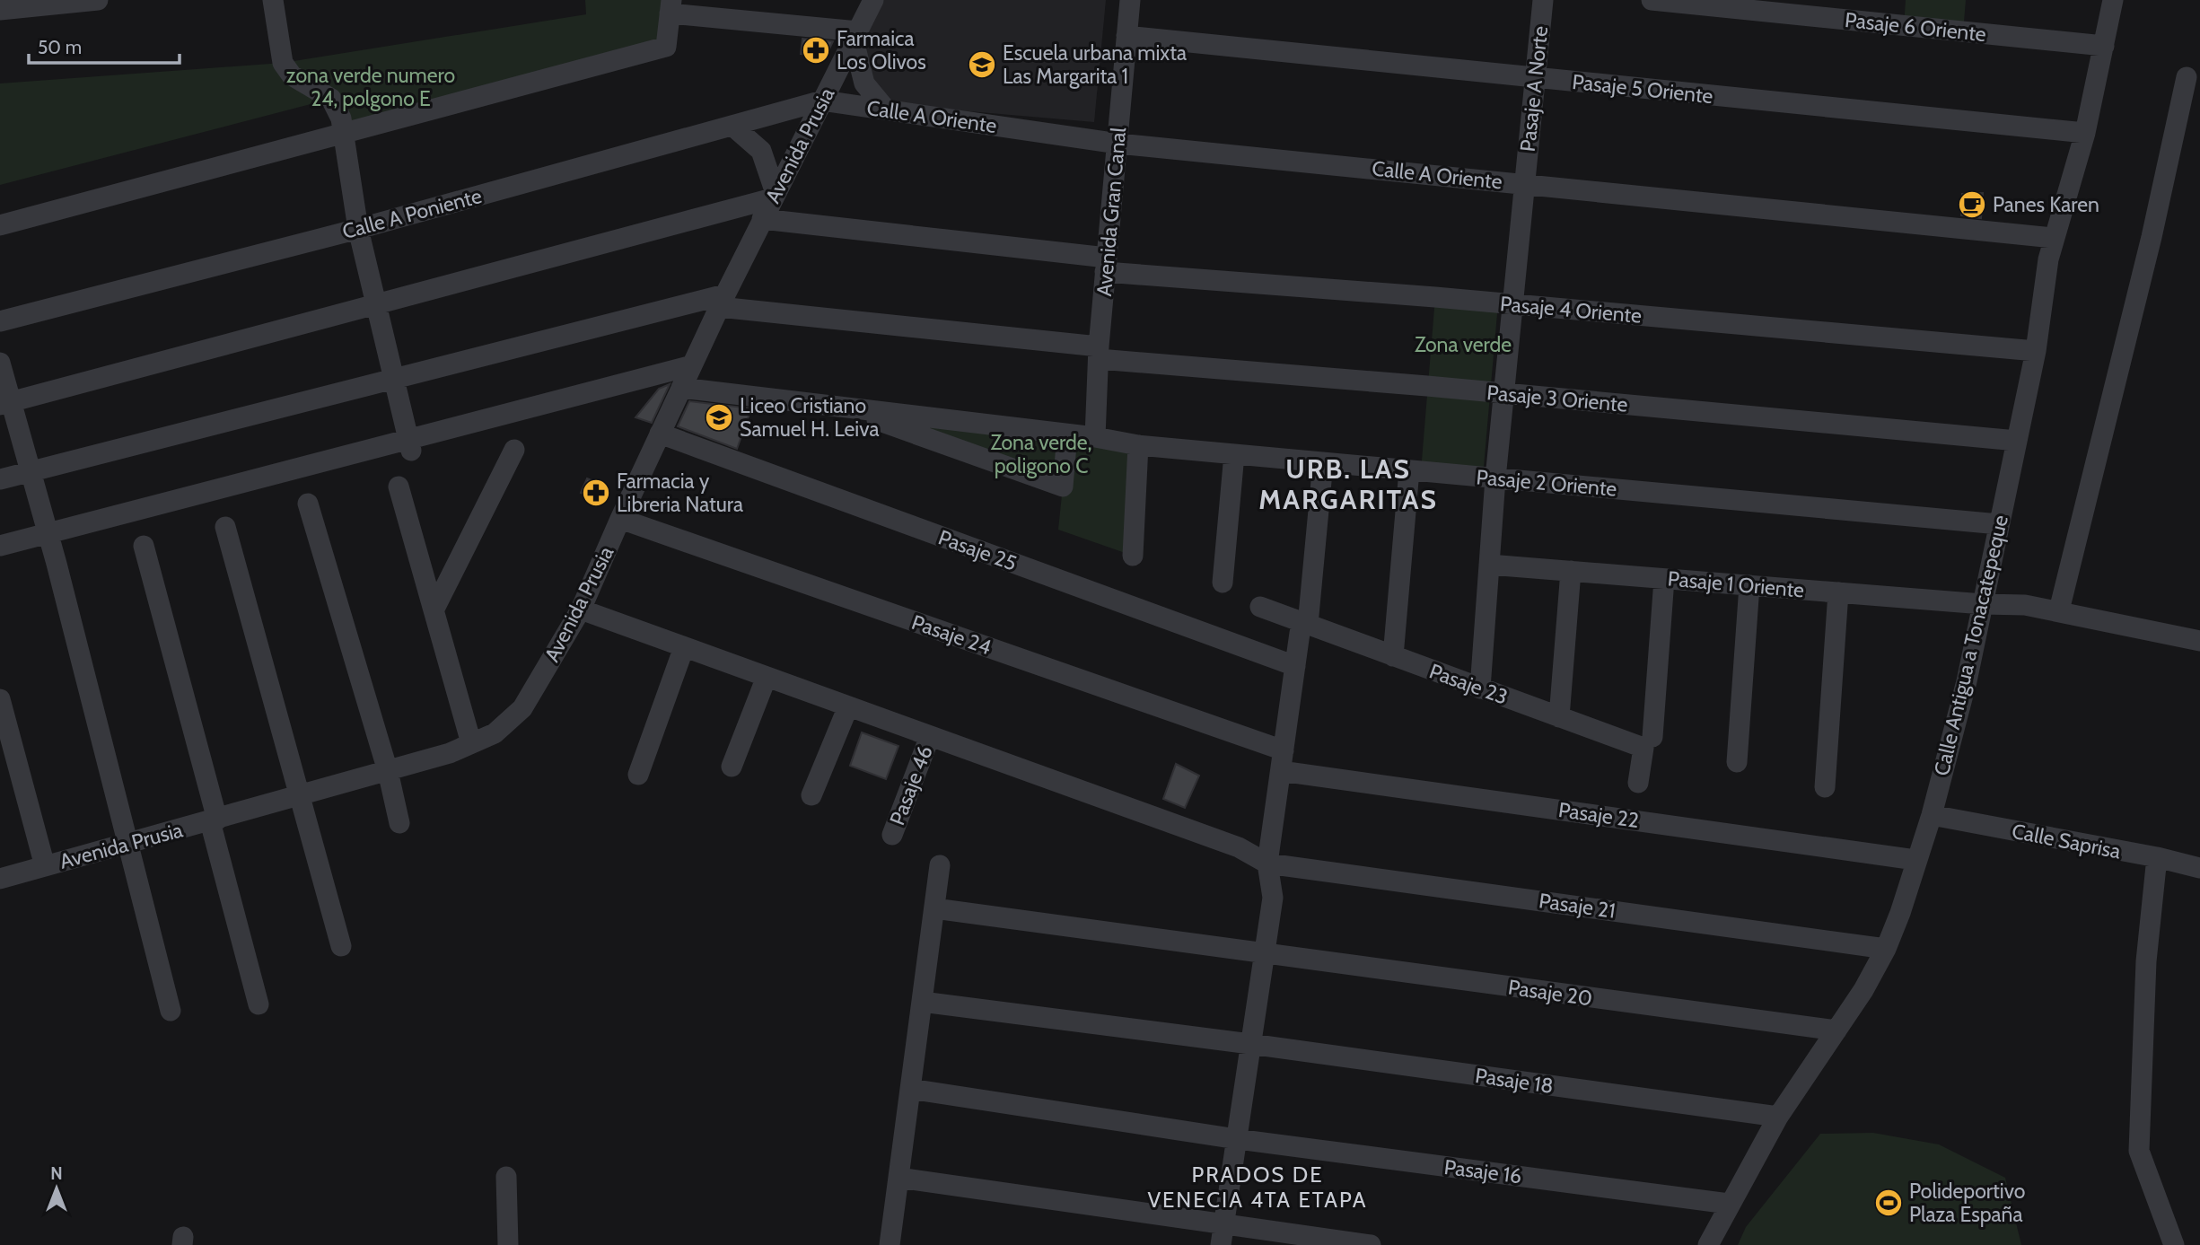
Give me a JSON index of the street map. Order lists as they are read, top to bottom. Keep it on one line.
{"streets":{"street":["Pasaje 6 Oriente","Pasaje A Norte","Pasaje 5 Oriente","Calle A Oriente","Avenida Prusia","Avenida Gran Canal","Calle A Poniente","Pasaje 4 Oriente","Pasaje 3 Oriente","Pasaje 2 Oriente","Pasaje 25","Pasaje 1 Oriente","Pasaje 24","Calle Antigua a Tonacatepeque","Pasaje 23","Pasaje 46","Pasaje 22","Calle Saprisa","Pasaje 21","Pasaje 20","Pasaje 18","Pasaje 16"]},"crossings":[["Pasaje 6 Oriente","Calle Antigua a Tonacatepeque"],["Pasaje A Norte","Pasaje 5 Oriente"],["Pasaje A Norte","Calle A Oriente"],["Pasaje A Norte","Pasaje 4 Oriente"],["Pasaje A Norte","Pasaje 3 Oriente"],["Pasaje A Norte","Pasaje 2 Oriente"],["Pasaje A Norte","Pasaje 1 Oriente"],["Pasaje A Norte","Pasaje 23"],["Pasaje 5 Oriente","Avenida Gran Canal"],["Pasaje 5 Oriente","Calle Antigua a Tonacatepeque"],["Calle A Oriente","Avenida Prusia"],["Calle A Oriente","Avenida Gran Canal"],["Calle A Oriente","Calle A Poniente"],["Calle A Oriente","Calle Antigua a Tonacatepeque"],["Avenida Prusia","Calle A Poniente"],["Avenida Prusia","Pasaje 4 Oriente"],["Avenida Prusia","Pasaje 3 Oriente"],["Avenida Prusia","Pasaje 2 Oriente"],["Avenida Prusia","Pasaje 25"],["Avenida Prusia","Pasaje 24"],["Avenida Gran Canal","Pasaje 4 Oriente"],["Avenida Gran Canal","Pasaje 3 Oriente"],["Avenida Gran Canal","Pasaje 2 Oriente"],["Pasaje 4 Oriente","Calle Antigua a Tonacatepeque"],["Pasaje 3 Oriente","Calle Antigua a Tonacatepeque"],["Pasaje 2 Oriente","Calle Antigua a Tonacatepeque"],["Pasaje 1 Oriente","Calle Antigua a Tonacatepeque"],["Pasaje 24","Pasaje 22"],["Calle Antigua a Tonacatepeque","Pasaje 22"],["Calle Antigua a Tonacatepeque","Calle Saprisa"],["Calle Antigua a Tonacatepeque","Pasaje 21"],["Calle Antigua a Tonacatepeque","Pasaje 20"],["Calle Antigua a Tonacatepeque","Pasaje 18"],["Calle Antigua a Tonacatepeque","Pasaje 16"]],"districts":["URB. LAS MARGARITAS","PRADOS DE VENECIA 4TA ETAPA"],"parks":["zona verde numero 24, polgono E","Zona verde","Zona verde, poligono C"],"places":{"pharmacy":["Farmaica Los Olivos","Farmacia y Libreria Natura"],"school or university":["Escuela urbana mixta Las Margarita 1","Liceo Cristiano Samuel H. Leiva"],"cafe":["Panes Karen"],"sports":["Polideportivo Plaza España"]},"scale_bar":"50 m","north":"top"}
